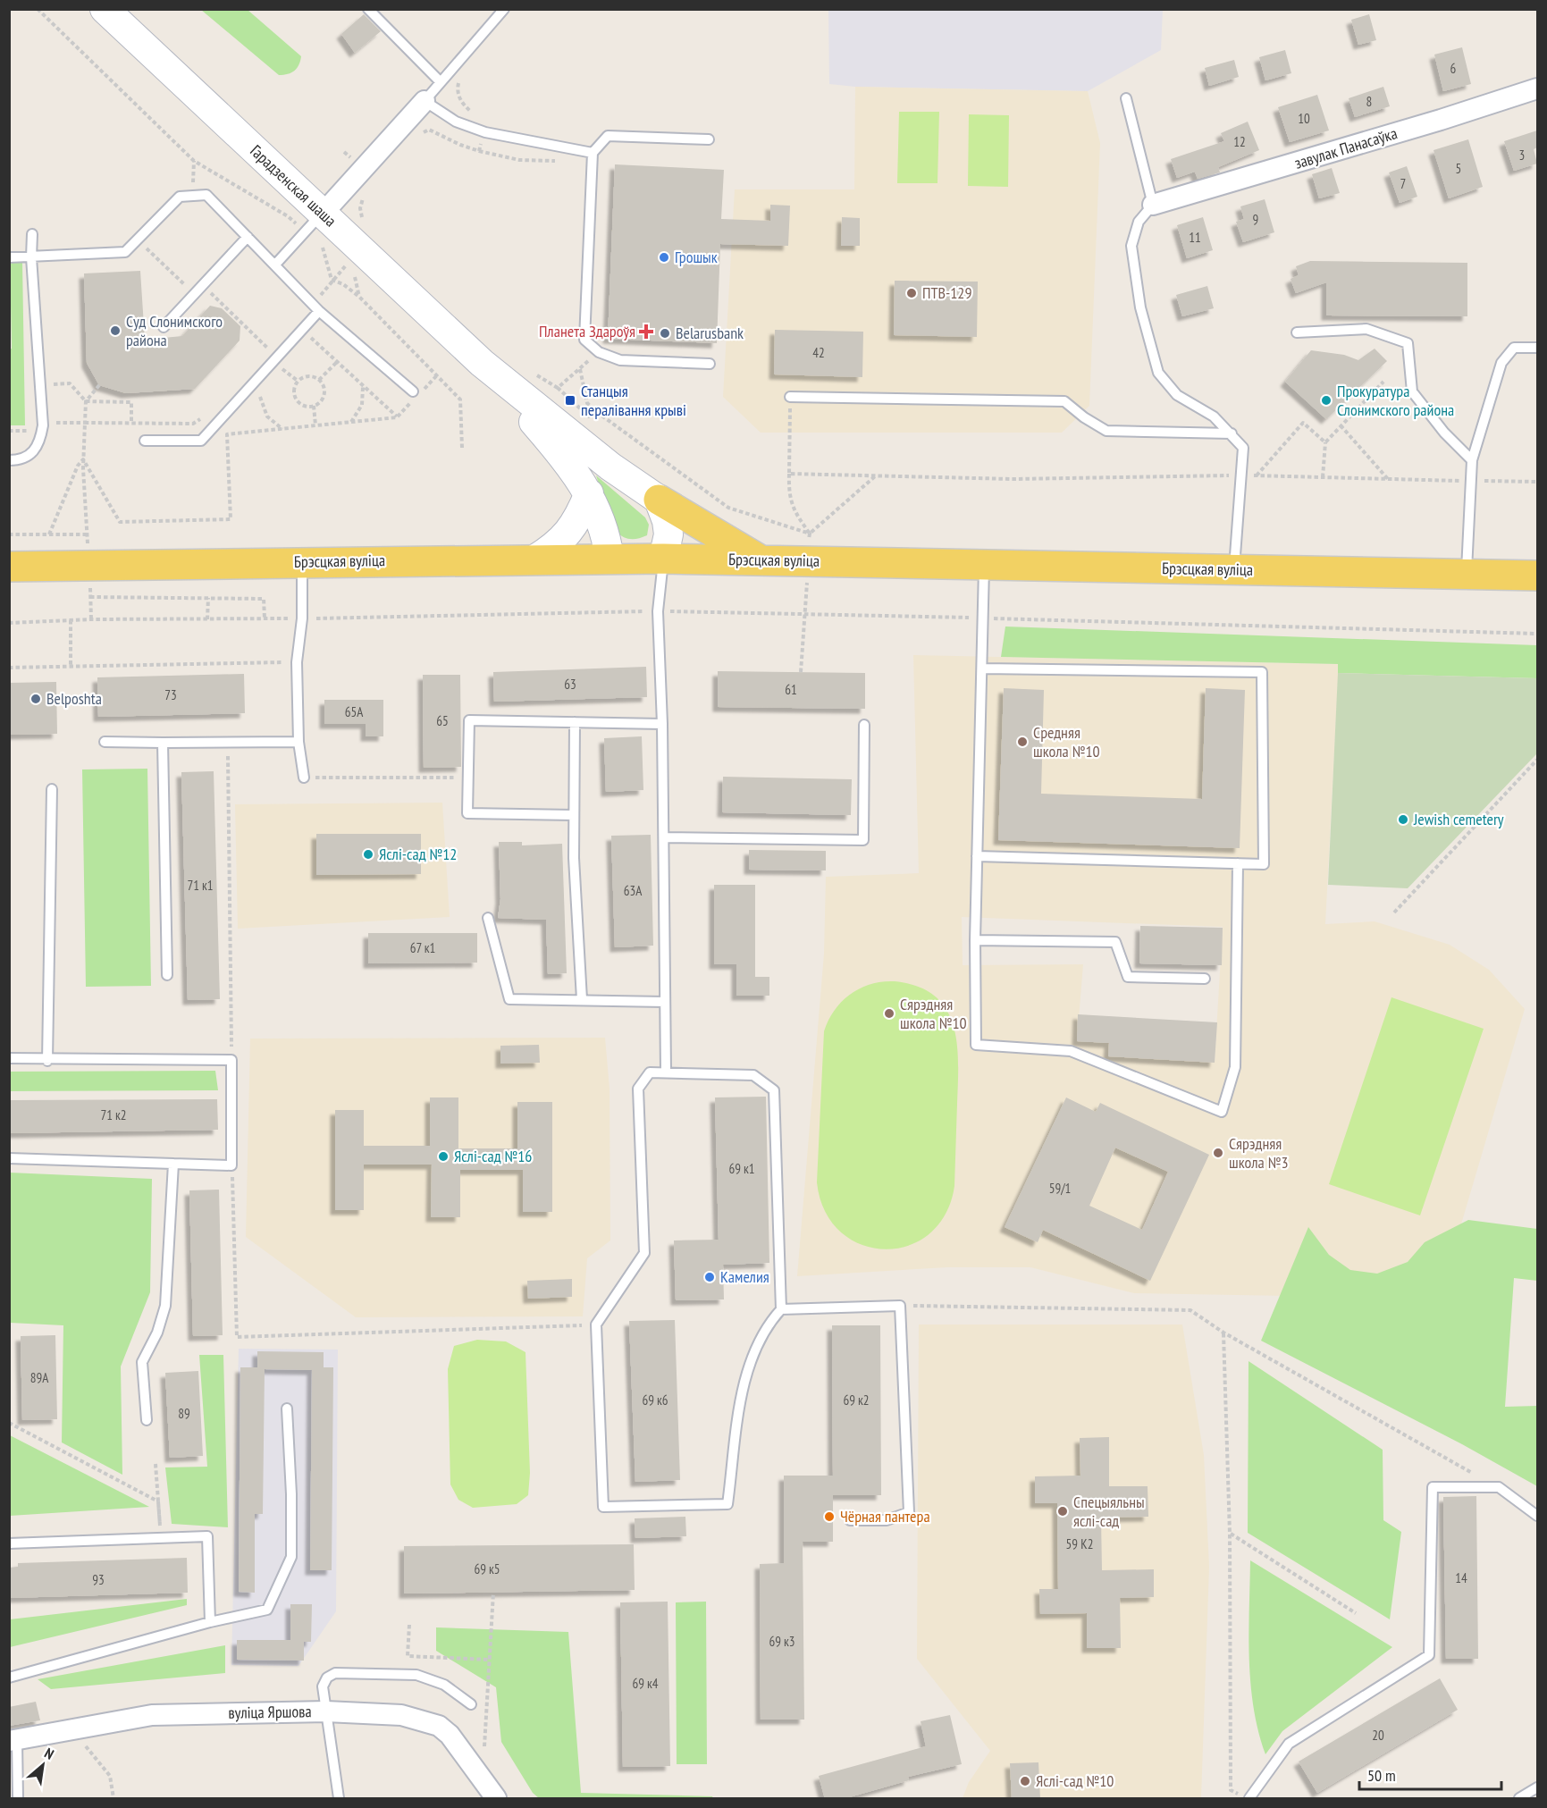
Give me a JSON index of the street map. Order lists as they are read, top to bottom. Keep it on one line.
{"streets":{"main road":["Гарадзенская шаша","Брэсцкая вуліца"],"street":["завулак Панасаўка","вуліца Яршова"]},"crossings":[["Гарадзенская шаша","Брэсцкая вуліца"]],"places":{"other":["Грошык","ПТВ-129","Суд Слонимского района","Belarusbank","Прокуратура Слонимского района","Belposhta","Средняя школа №10","Jewish cemetery","Яслі-сад №12","Сярэдняя школа №10","Сярэдняя школа №3","Яслі-сад №16","Камелия","Спецыяльны яслі-сад","Чёрная пантера","Яслі-сад №10"],"health":["Планета Здароўя"],"transit":["Станцыя пералівання крыві"]},"house_numbers":["6","8","10","12","3","5","7","9","11","42","63","61","73","65А","65","71 к1","63А","67 к1","71 к2","69 к1","59/1","89А","69 к6","69 к2","89","59 К2","69 к5","14","93","69 к3","69 к4","20"],"scale_bar":"50 m","north":"top right"}
